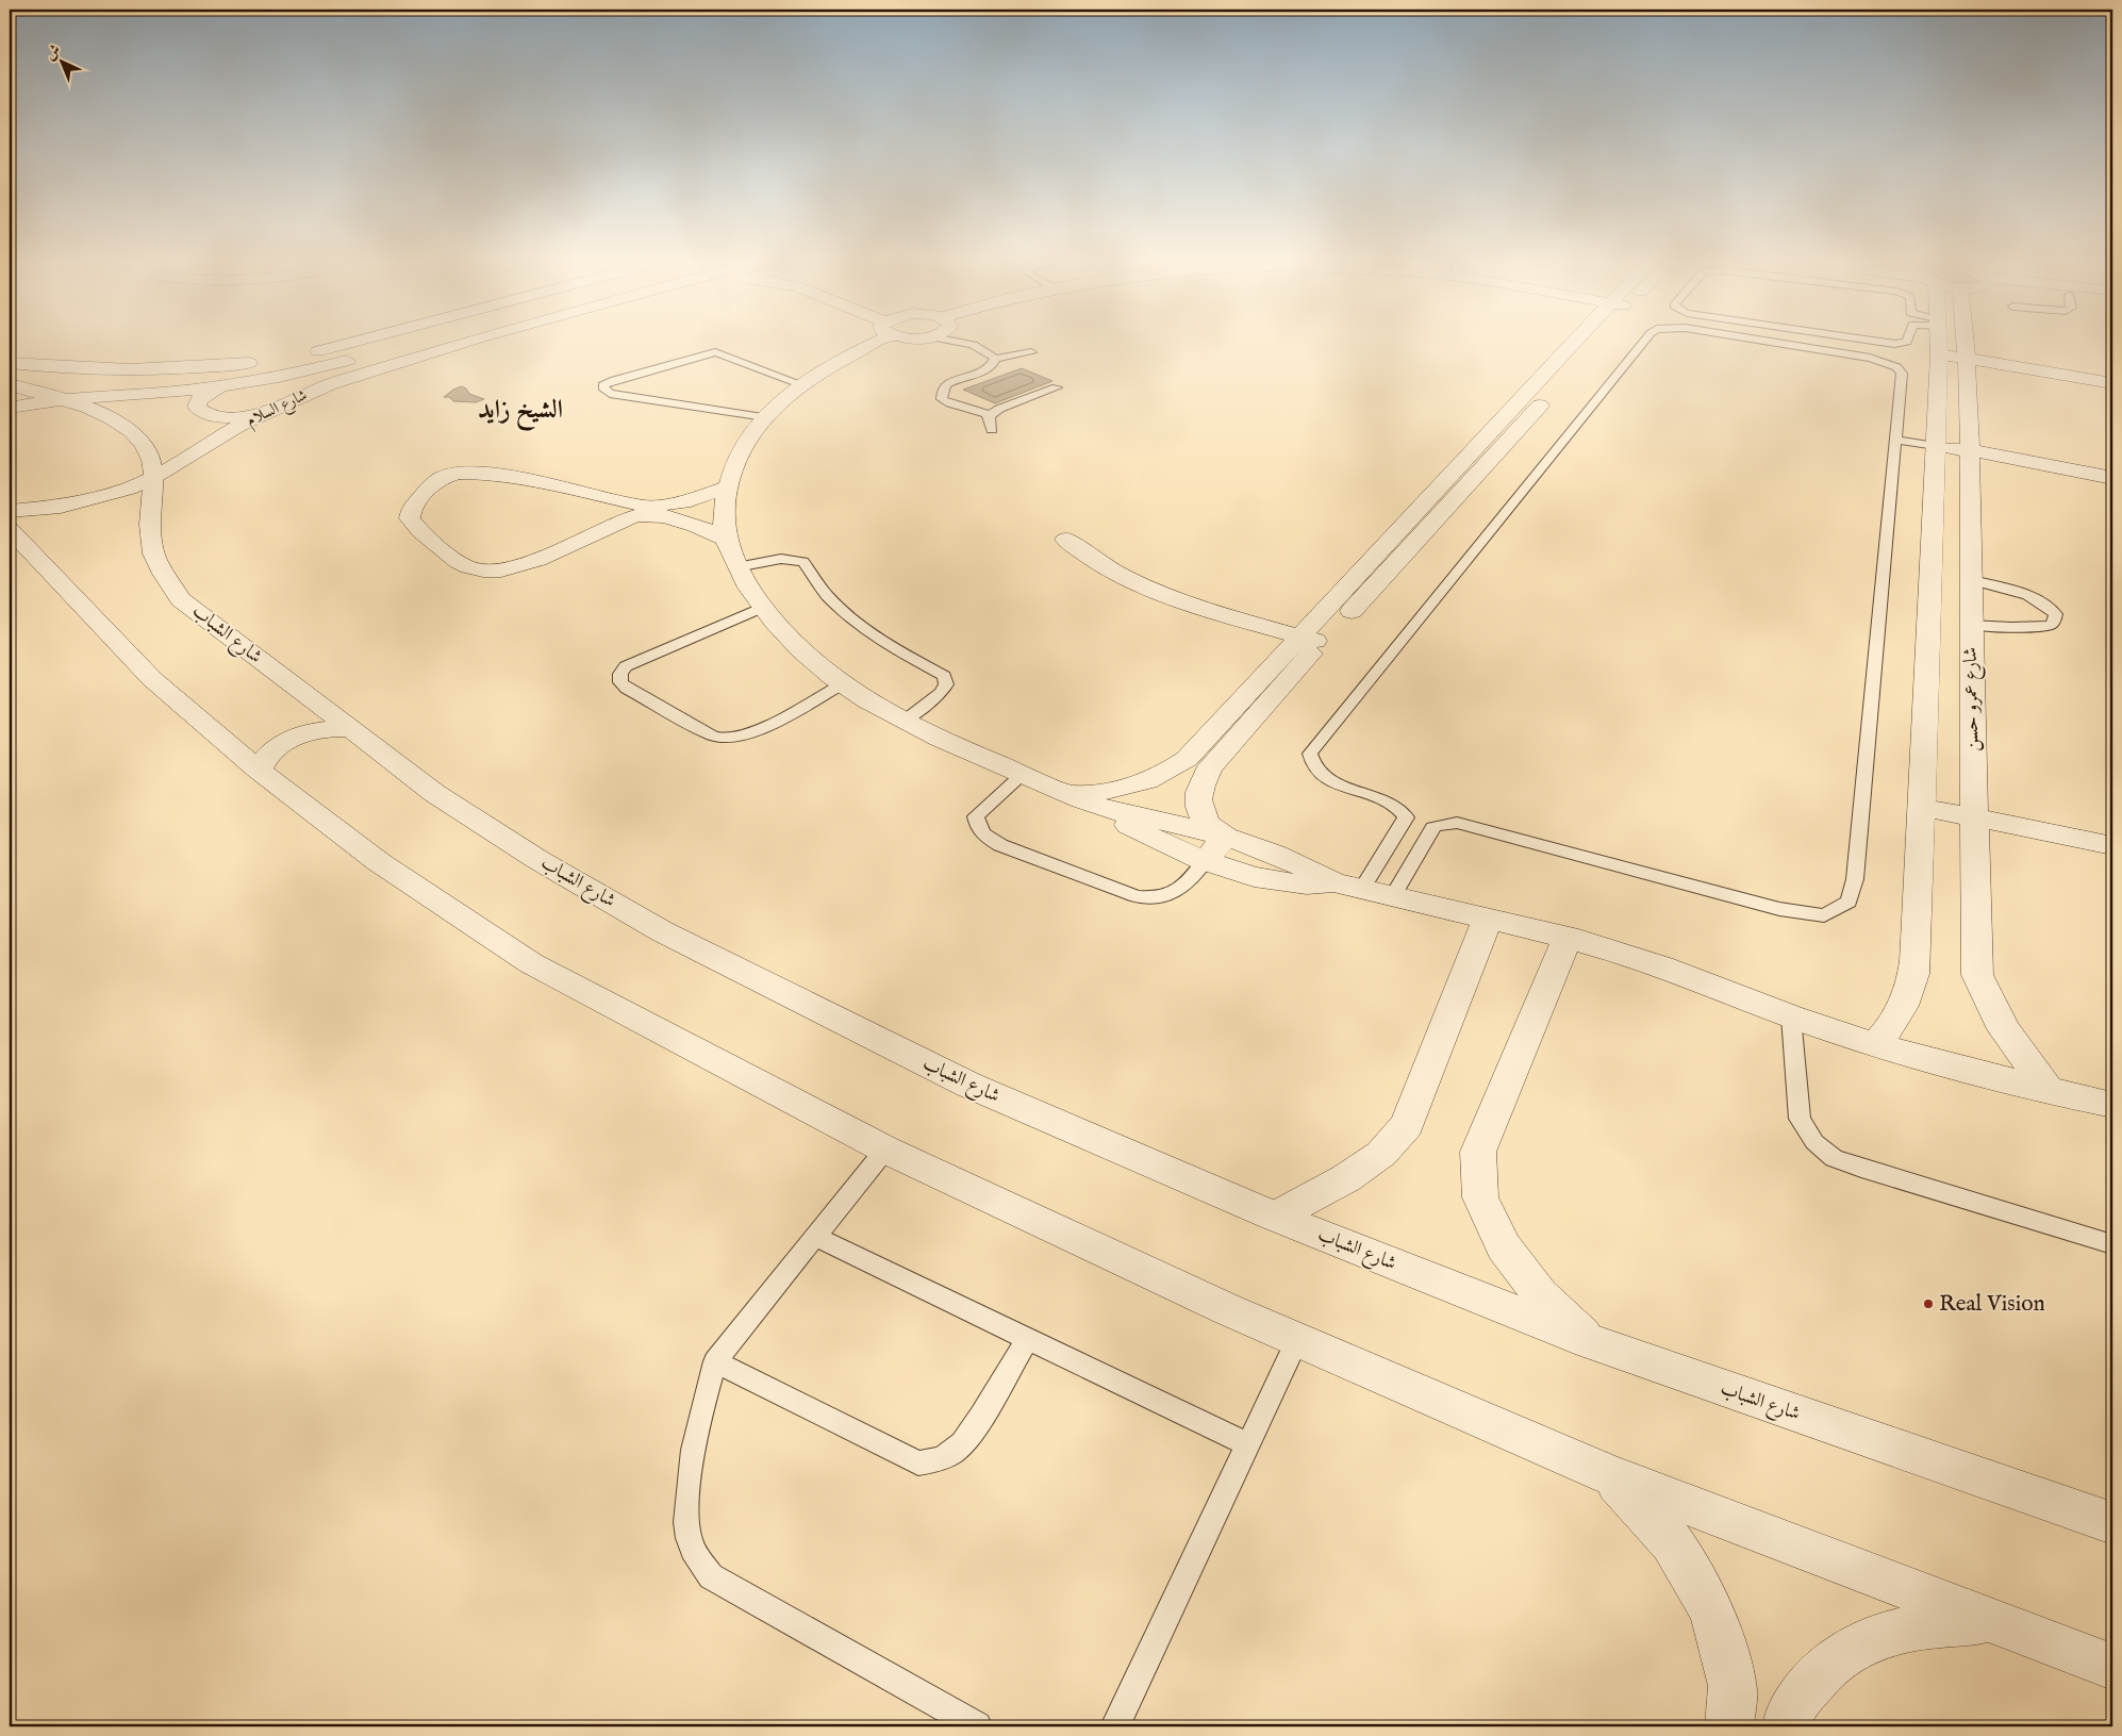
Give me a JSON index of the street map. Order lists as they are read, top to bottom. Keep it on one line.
{"streets":{"street":["شارع السلام","شارع الشباب","شارع عمرو حسن"]},"crossings":[["شارع السلام","شارع الشباب"]],"districts":["الشيخ زايد"],"places":["Real Vision"],"north":"top left"}
